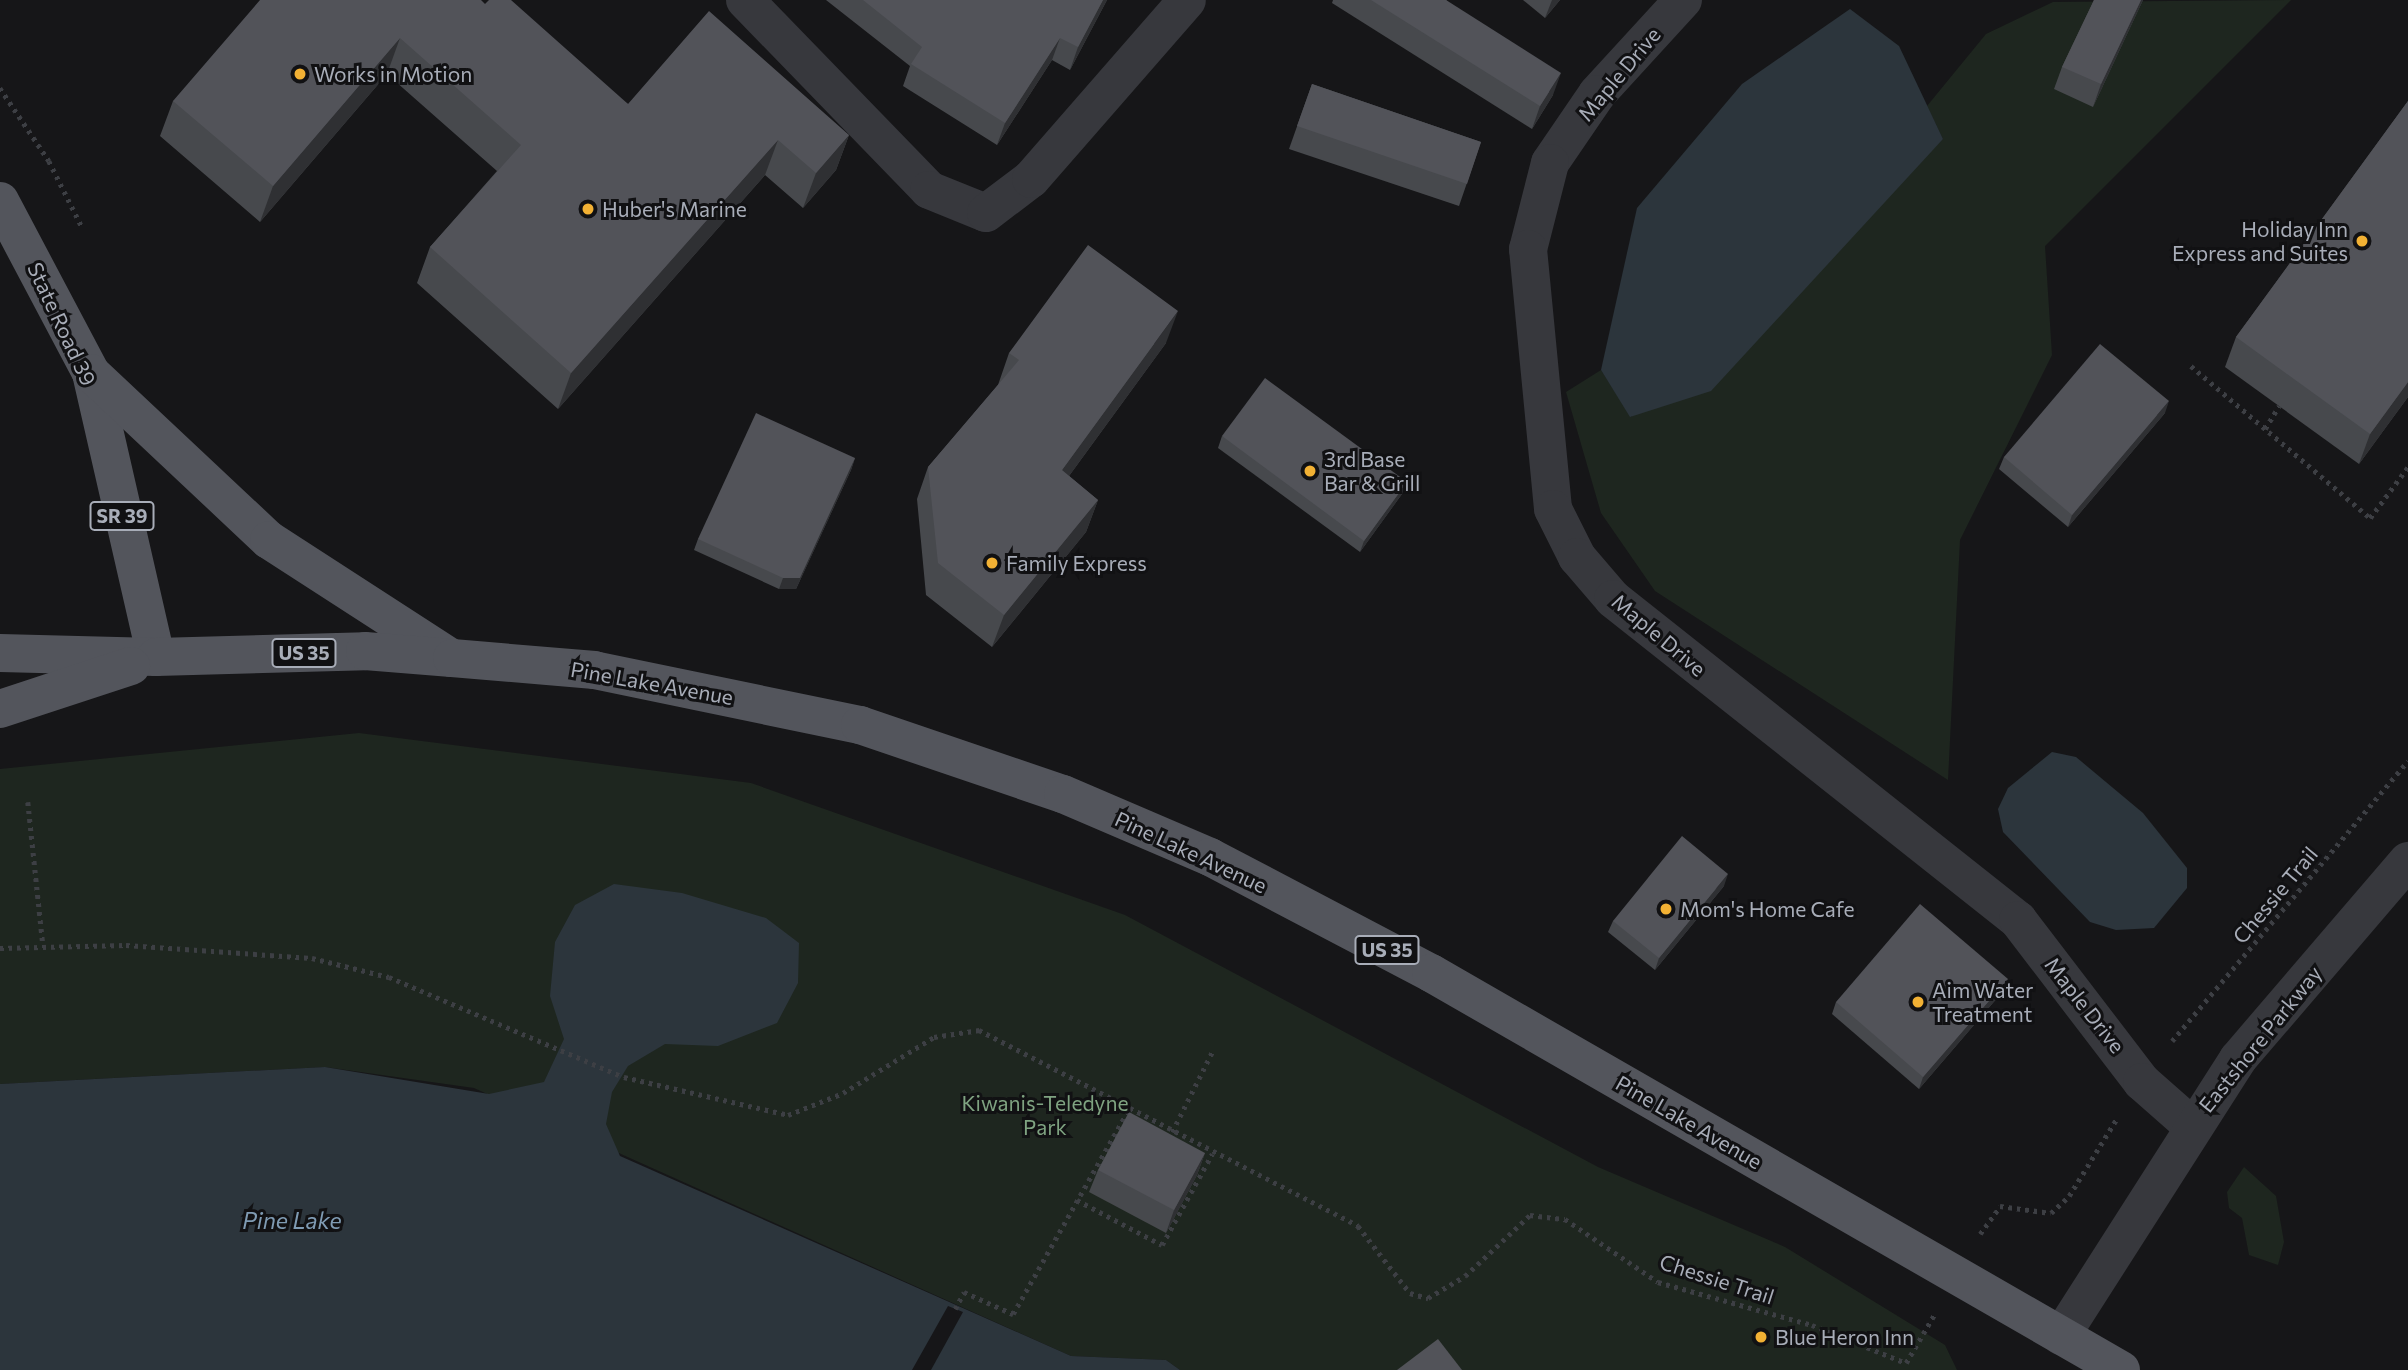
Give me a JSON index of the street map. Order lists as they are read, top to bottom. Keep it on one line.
{"streets":{"main road":["State Road 39","SR 39","US 35","Pine Lake Avenue"],"street":["Maple Drive","Eastshore Parkway"],"path":["Chessie Trail"]},"crossings":[["Maple Drive","Eastshore Parkway"],["State Road 39","Pine Lake Avenue"],["Pine Lake Avenue","Eastshore Parkway"]],"water":["Pine Lake"],"parks":["Kiwanis-Teledyne Park"],"places":["Works in Motion","Huber's Marine","Holiday Inn Express and Suites","3rd Base Bar & Grill","Family Express","Mom's Home Cafe","Aim Water Treatment","Blue Heron Inn"]}
